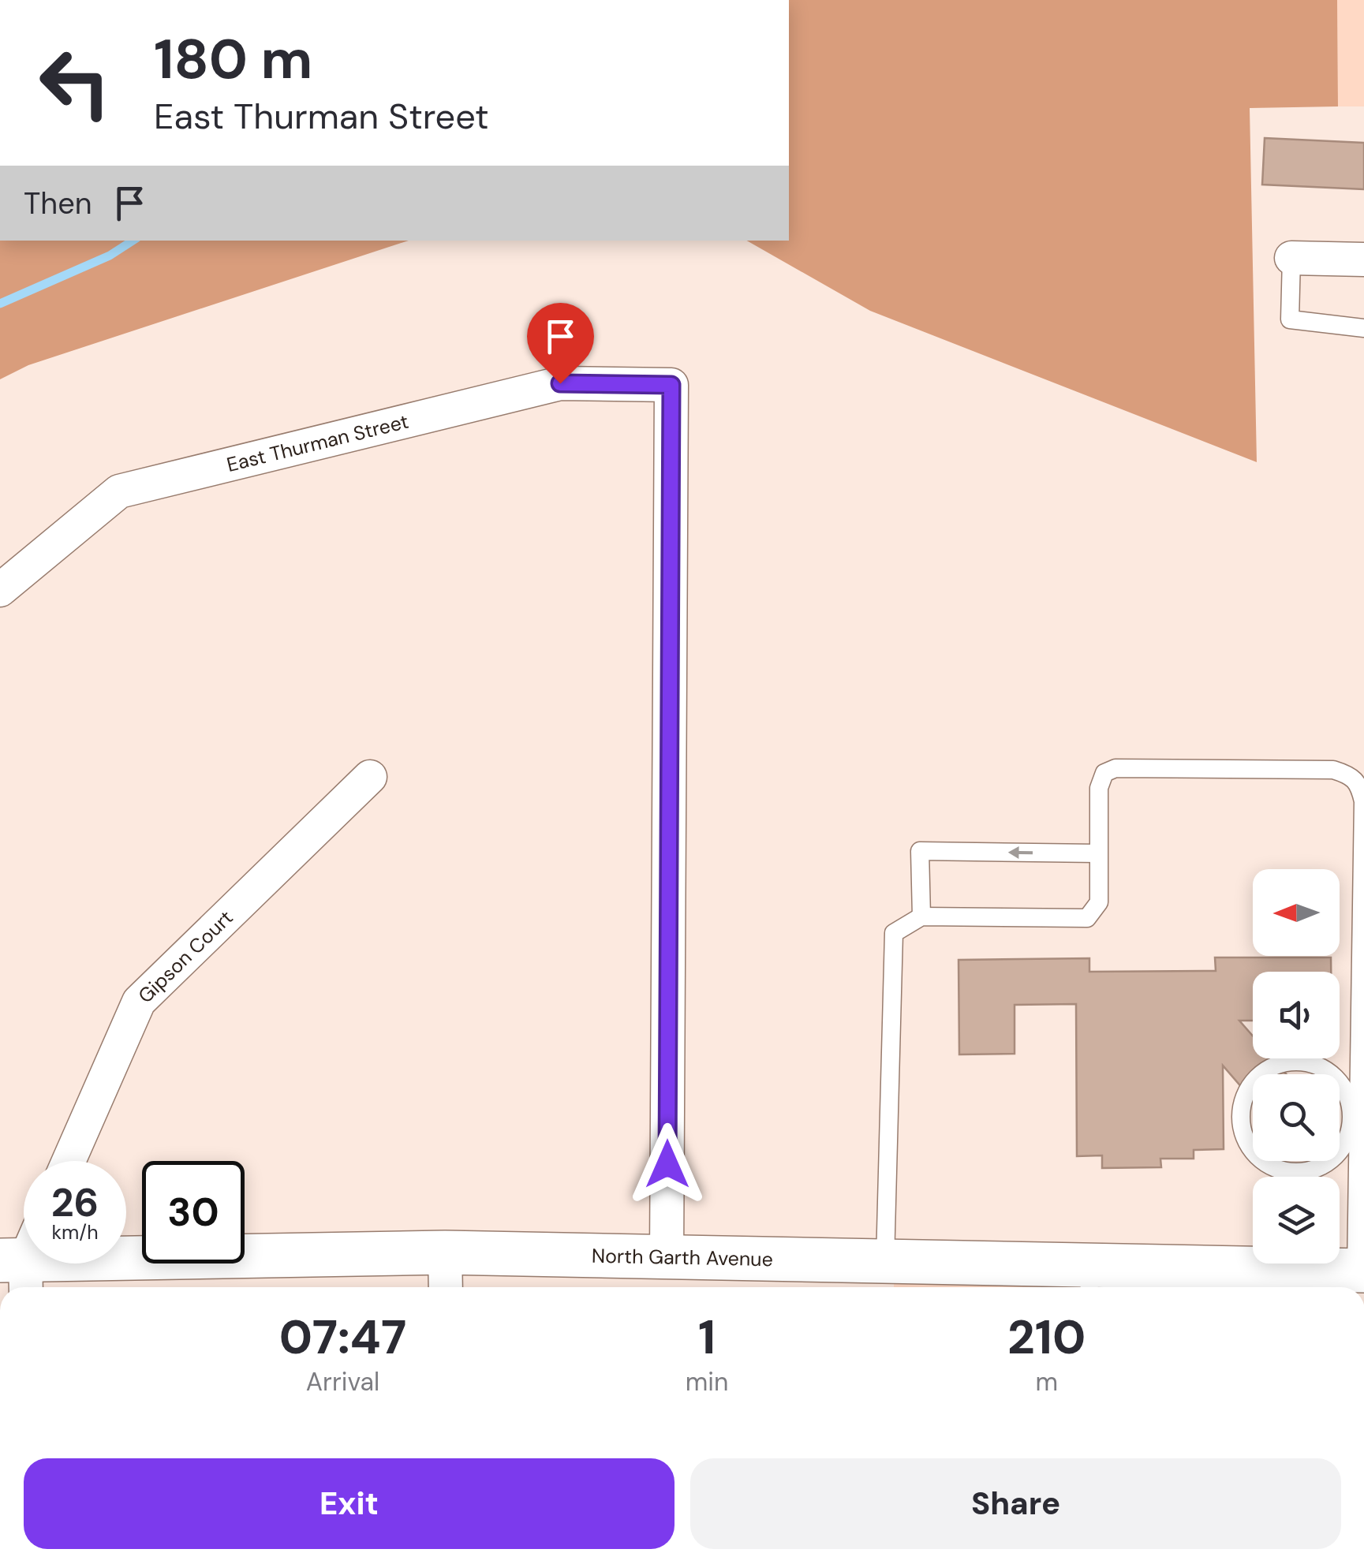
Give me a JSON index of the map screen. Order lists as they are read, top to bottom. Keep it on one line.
{"streets":{"street":["East Thurman Street","Gipson Court","North Garth Avenue"]},"crossings":[["East Thurman Street","North Garth Avenue"]],"north":"left","page":{"turn":["180 m","East Thurman Street"],"then":"Then","speed":"26 km/h","limit":"30","eta":["07:47","Arrival","1","min","210","m"],"buttons":["Exit","Share"]}}
